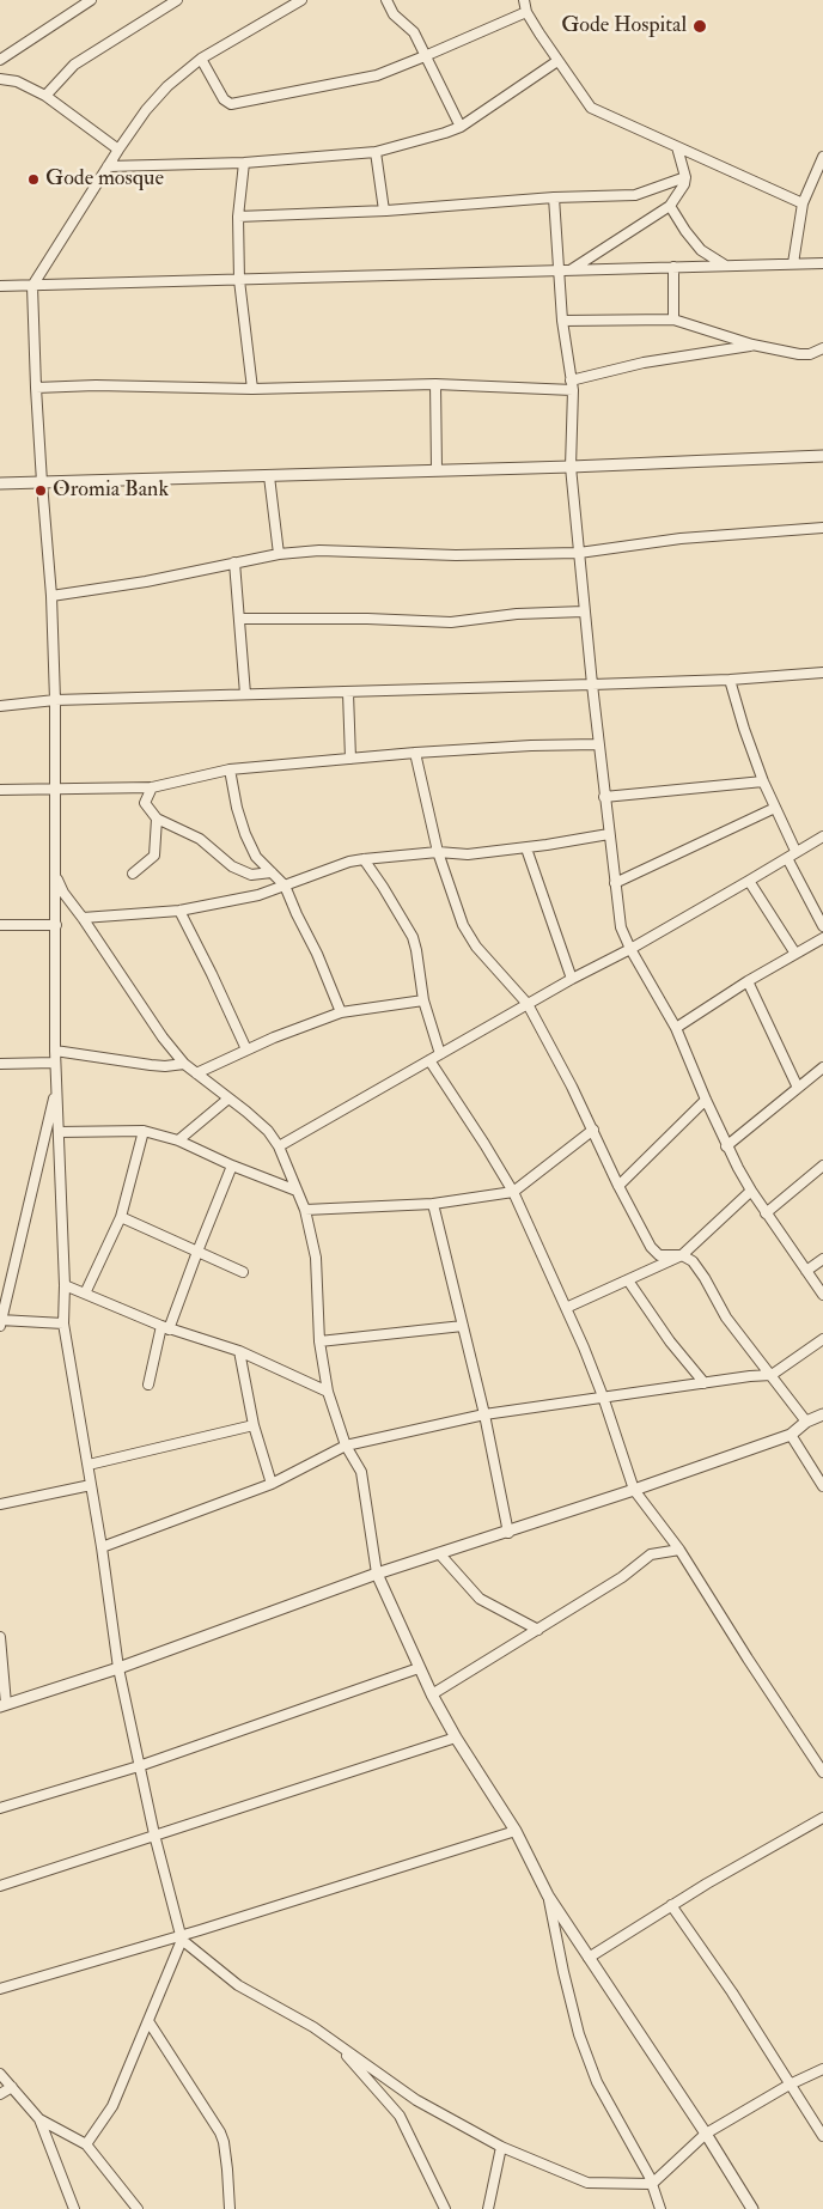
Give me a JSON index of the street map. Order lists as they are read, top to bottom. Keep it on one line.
{"places":["Gode Hospital","Gode mosque","Oromia Bank"]}
